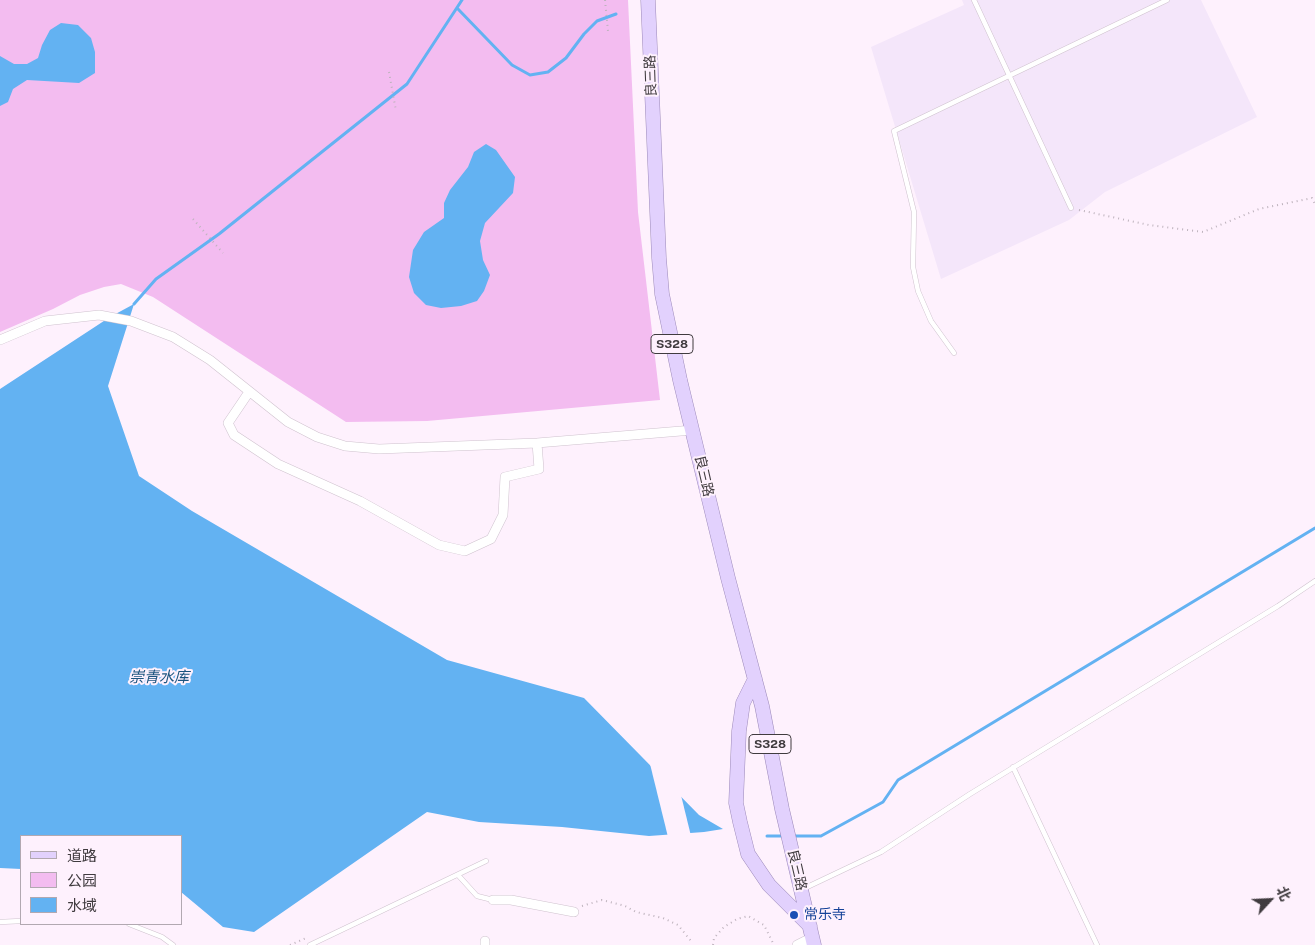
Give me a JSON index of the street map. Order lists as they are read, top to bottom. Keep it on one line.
{"streets":{"main road":["良三路","S328"]},"water":["崇青水库"],"places":["常乐寺"],"legend":["道路","公园","水域"],"north":"top right"}
